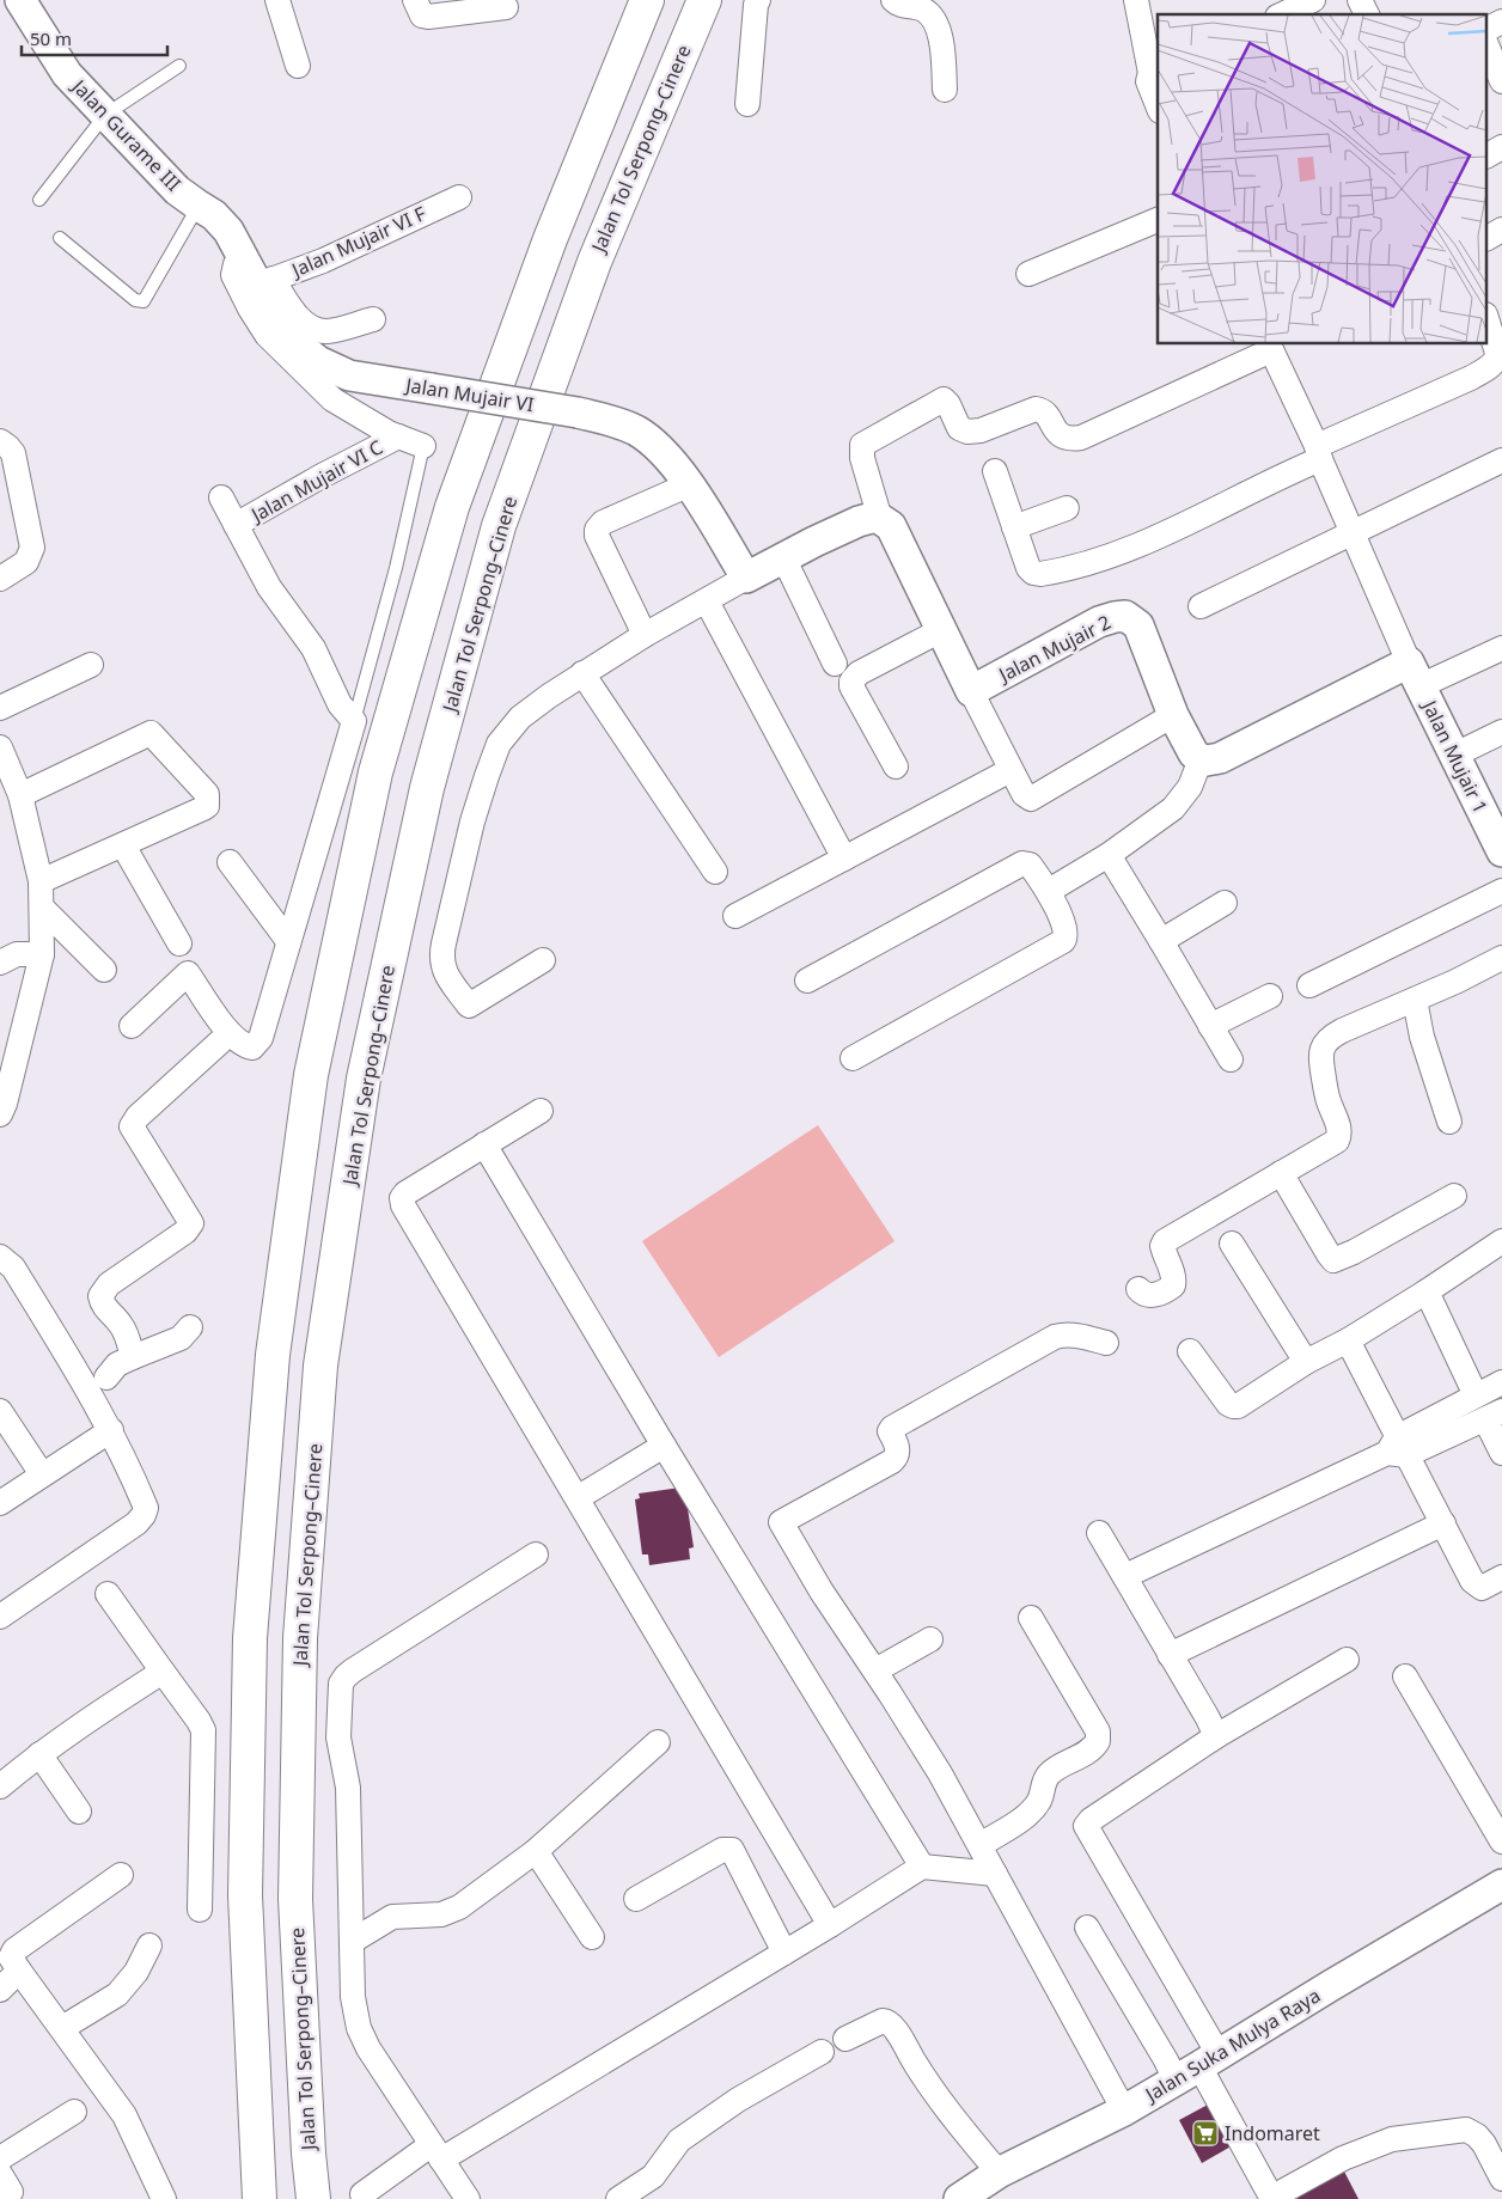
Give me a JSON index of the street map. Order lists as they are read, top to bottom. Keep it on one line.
{"streets":{"highway":["Jalan Tol Serpong–Cinere"],"street":["Jalan Gurame III","Jalan Mujair VI F","Jalan Mujair VI","Jalan Mujair VI C","Jalan Mujair 2","Jalan Mujair 1","Jalan Suka Mulya Raya"]},"crossings":[["Jalan Gurame III","Jalan Mujair VI"],["Jalan Mujair VI F","Jalan Mujair VI"]],"places":{"supermarket":["Indomaret"]},"scale_bar":"50 m"}
